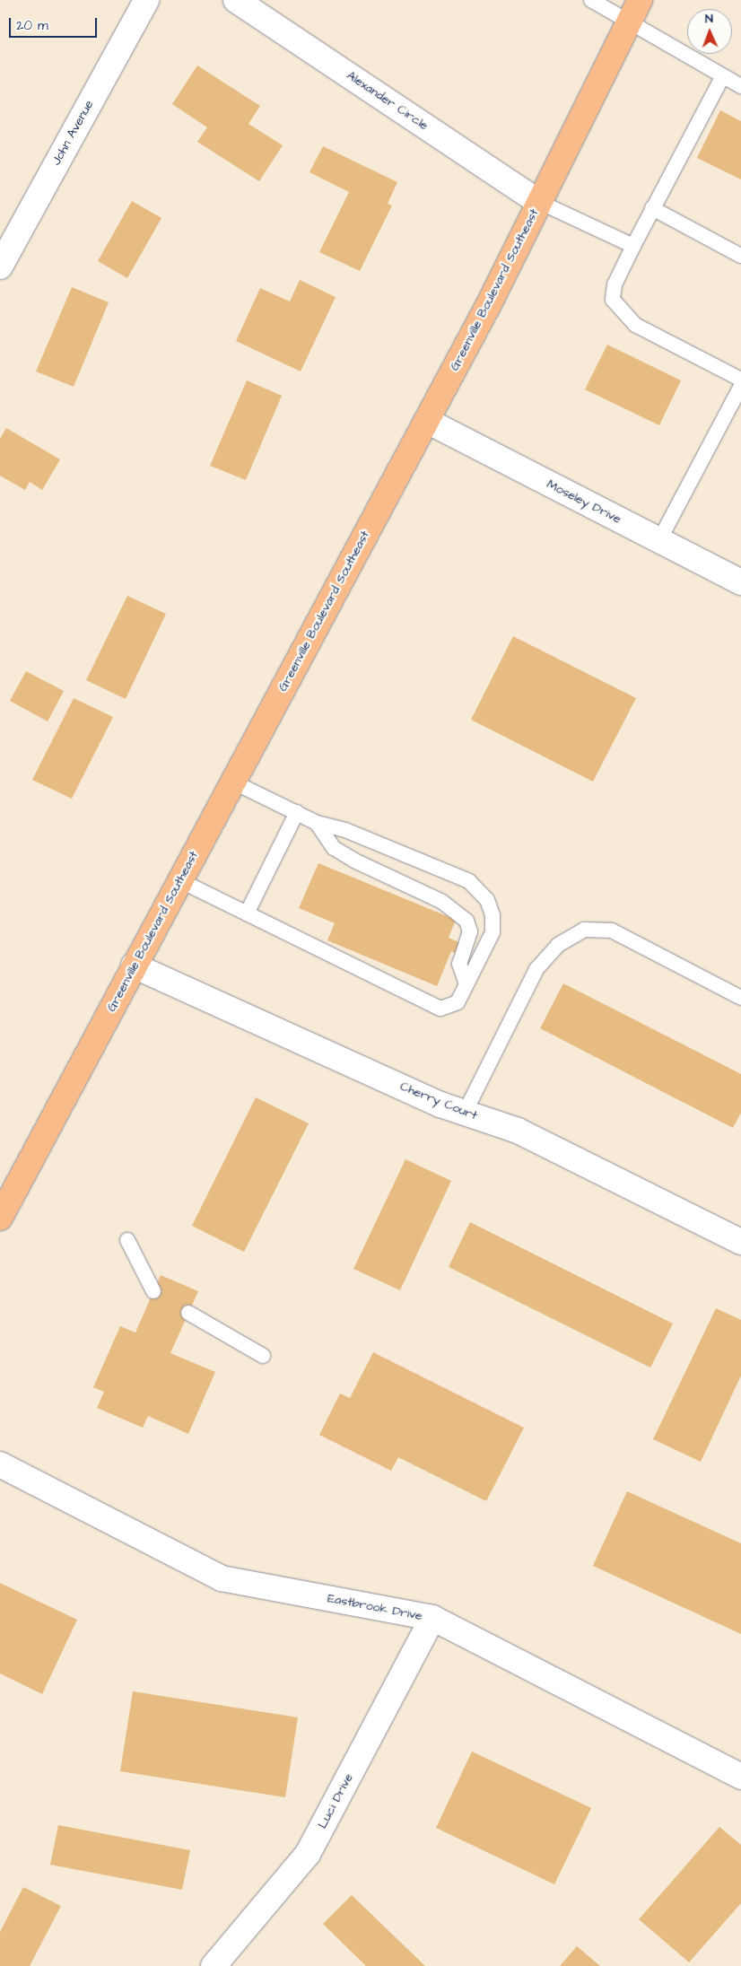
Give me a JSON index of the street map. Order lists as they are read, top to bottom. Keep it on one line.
{"streets":{"highway":["Greenville Boulevard Southeast"],"street":["Alexander Circle","John Avenue","Moseley Drive","Cherry Court","Eastbrook Drive","Luci Drive"]},"crossings":[["Alexander Circle","Greenville Boulevard Southeast"],["Greenville Boulevard Southeast","Moseley Drive"],["Greenville Boulevard Southeast","Cherry Court"],["Eastbrook Drive","Luci Drive"]],"scale_bar":"20 m","north":"top"}
